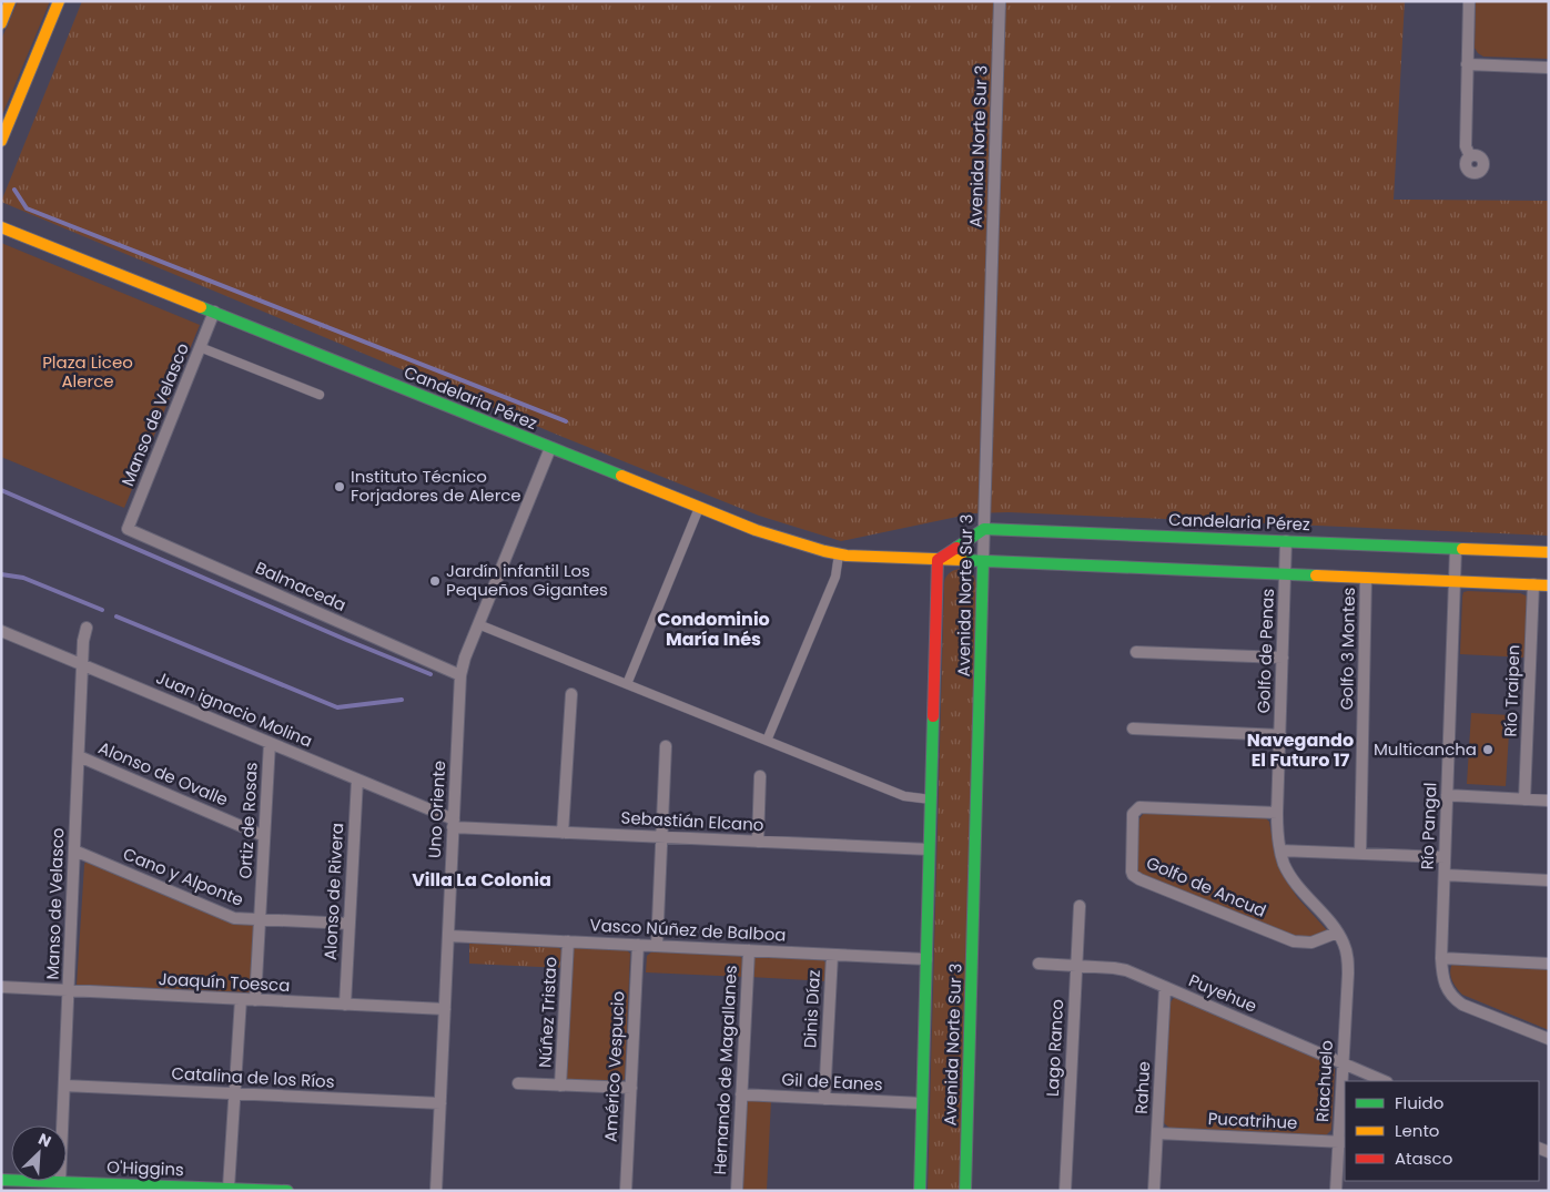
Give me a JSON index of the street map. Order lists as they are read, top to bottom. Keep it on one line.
{"streets":{"street":["Avenida Norte Sur 3","Candelaria Pérez","Manso de Velasco","Balmaceda","Golfo 3 Montes","Golfo de Penas","Río Traipen","Juan ignacio Molina","Alonso de Ovalle","Uno Oriente","Ortiz de Rosas","Sebastián Elcano","Río Pangal","Cano y Alponte","Golfo de Ancud","Alonso de Rivera","Vasco Núñez de Balboa","Joaquín Toesca","Puyehue","Dinis Díaz","Núñez Tristao","Lago Ranco","Américo Vespucio","Hernando de Magallanes","Catalina de los Ríos","Riachuelo","Gil de Eanes","Rahue","Pucatrihue","O'Higgins"]},"crossings":[["Avenida Norte Sur 3","Candelaria Pérez"],["Avenida Norte Sur 3","Sebastián Elcano"],["Avenida Norte Sur 3","Vasco Núñez de Balboa"],["Avenida Norte Sur 3","Gil de Eanes"],["Candelaria Pérez","Manso de Velasco"],["Candelaria Pérez","Golfo 3 Montes"],["Candelaria Pérez","Golfo de Penas"],["Candelaria Pérez","Río Traipen"],["Candelaria Pérez","Uno Oriente"],["Candelaria Pérez","Río Pangal"],["Manso de Velasco","Balmaceda"],["Manso de Velasco","Juan ignacio Molina"],["Manso de Velasco","Alonso de Ovalle"],["Manso de Velasco","Cano y Alponte"],["Manso de Velasco","Joaquín Toesca"],["Manso de Velasco","Catalina de los Ríos"],["Manso de Velasco","O'Higgins"],["Balmaceda","Uno Oriente"],["Golfo de Penas","Golfo de Ancud"],["Golfo de Penas","Riachuelo"],["Juan ignacio Molina","Uno Oriente"],["Juan ignacio Molina","Ortiz de Rosas"],["Juan ignacio Molina","Sebastián Elcano"],["Juan ignacio Molina","Alonso de Rivera"],["Alonso de Ovalle","Ortiz de Rosas"],["Uno Oriente","Sebastián Elcano"],["Uno Oriente","Vasco Núñez de Balboa"],["Uno Oriente","Joaquín Toesca"],["Uno Oriente","Catalina de los Ríos"],["Ortiz de Rosas","Cano y Alponte"],["Ortiz de Rosas","Joaquín Toesca"],["Cano y Alponte","Alonso de Rivera"],["Alonso de Rivera","Joaquín Toesca"],["Vasco Núñez de Balboa","Dinis Díaz"],["Vasco Núñez de Balboa","Núñez Tristao"],["Vasco Núñez de Balboa","Américo Vespucio"],["Vasco Núñez de Balboa","Hernando de Magallanes"],["Puyehue","Lago Ranco"],["Puyehue","Riachuelo"],["Puyehue","Rahue"],["Dinis Díaz","Gil de Eanes"],["Hernando de Magallanes","Gil de Eanes"],["Riachuelo","Pucatrihue"],["Rahue","Pucatrihue"]],"districts":["Condominio María Inés","Navegando El Futuro 17","Villa La Colonia"],"parks":["Plaza Liceo Alerce"],"places":["Instituto Técnico Forjadores de Alerce","Jardín infantil Los Pequeños Gigantes","Multicancha"],"legend":["Fluido","Lento","Atasco"],"north":"top right"}
